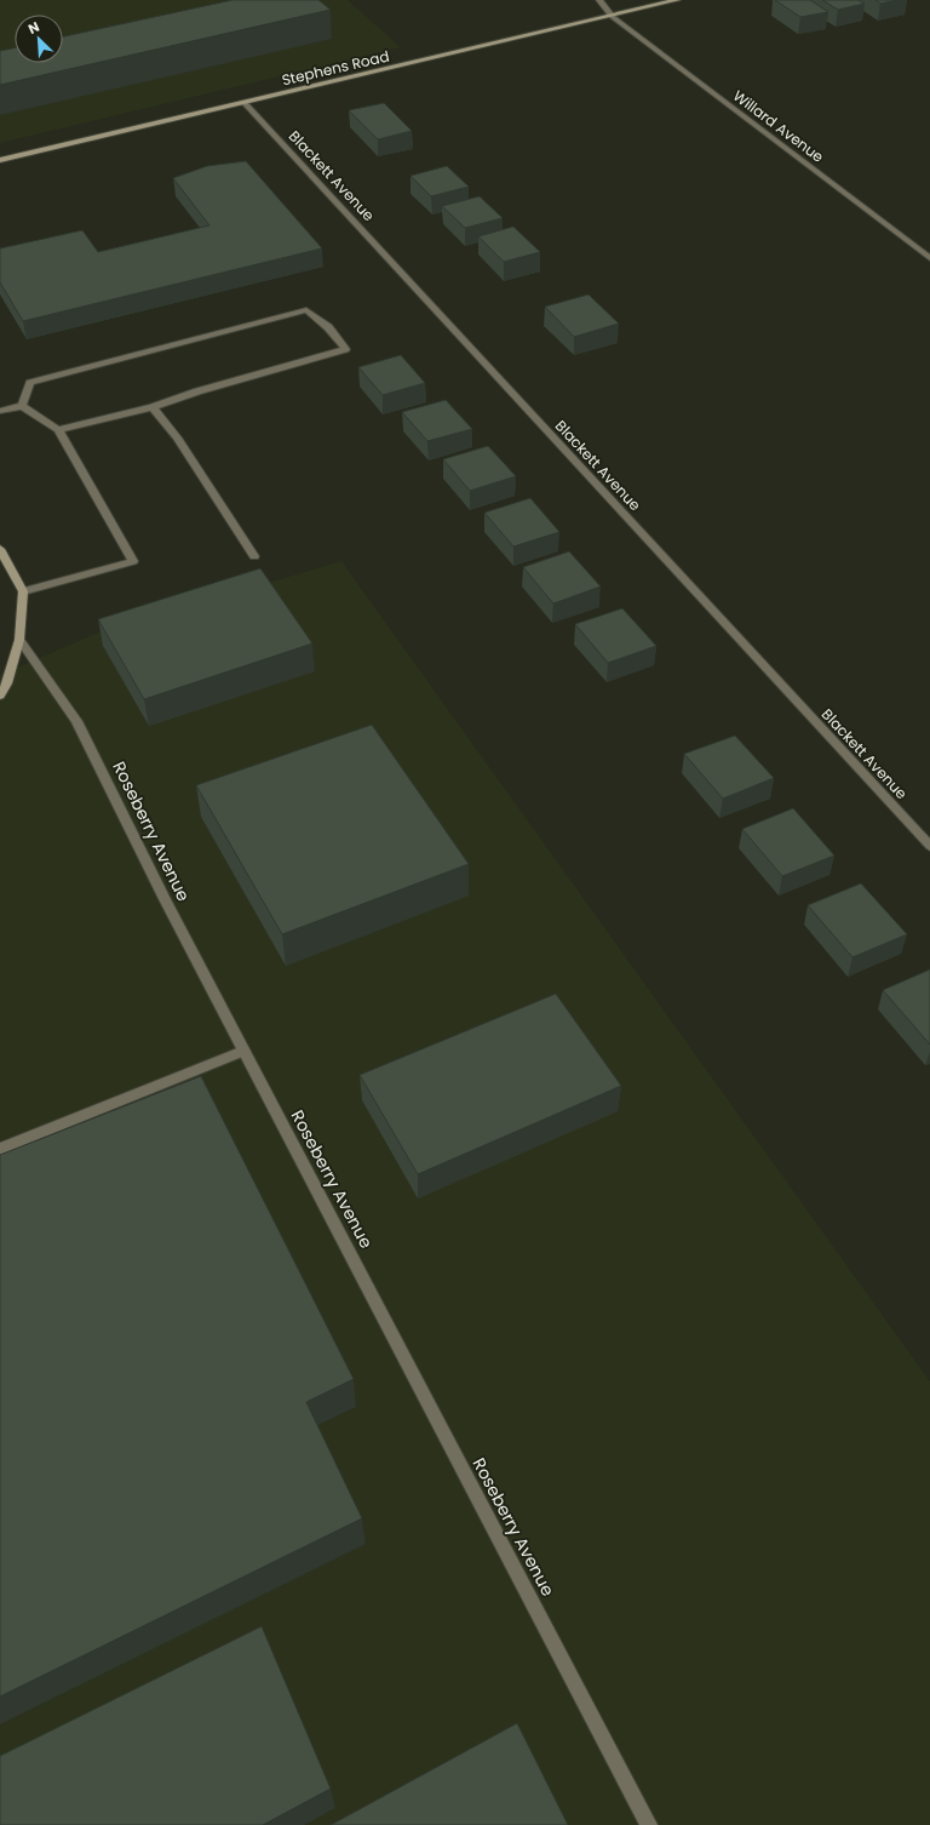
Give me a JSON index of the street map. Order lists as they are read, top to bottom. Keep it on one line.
{"streets":{"street":["Stephens Road","Willard Avenue","Blackett Avenue","Roseberry Avenue"]},"crossings":[["Stephens Road","Willard Avenue"],["Stephens Road","Blackett Avenue"]],"north":"top left"}
